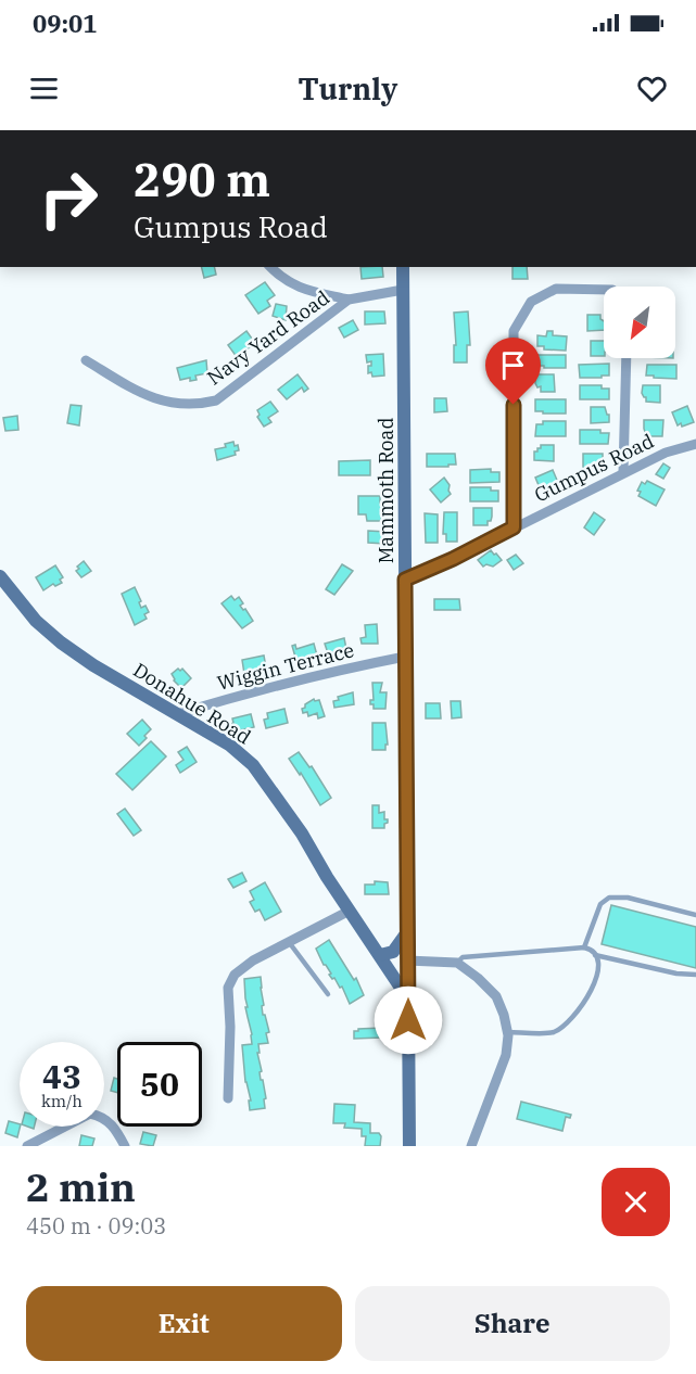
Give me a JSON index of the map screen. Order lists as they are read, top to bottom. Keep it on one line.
{"streets":{"main road":["Mammoth Road","Donahue Road"],"street":["Navy Yard Road","Gumpus Road","Wiggin Terrace"]},"crossings":[["Navy Yard Road","Mammoth Road"],["Gumpus Road","Mammoth Road"],["Mammoth Road","Wiggin Terrace"],["Mammoth Road","Donahue Road"],["Wiggin Terrace","Donahue Road"]],"north":"bottom left","page":{"status":"09:01","header":"Turnly","turn":["290 m","Gumpus Road"],"speed":"43 km/h","limit":"50","heading":["2 min","450 m · 09:03"],"buttons":["Exit","Share"]}}
